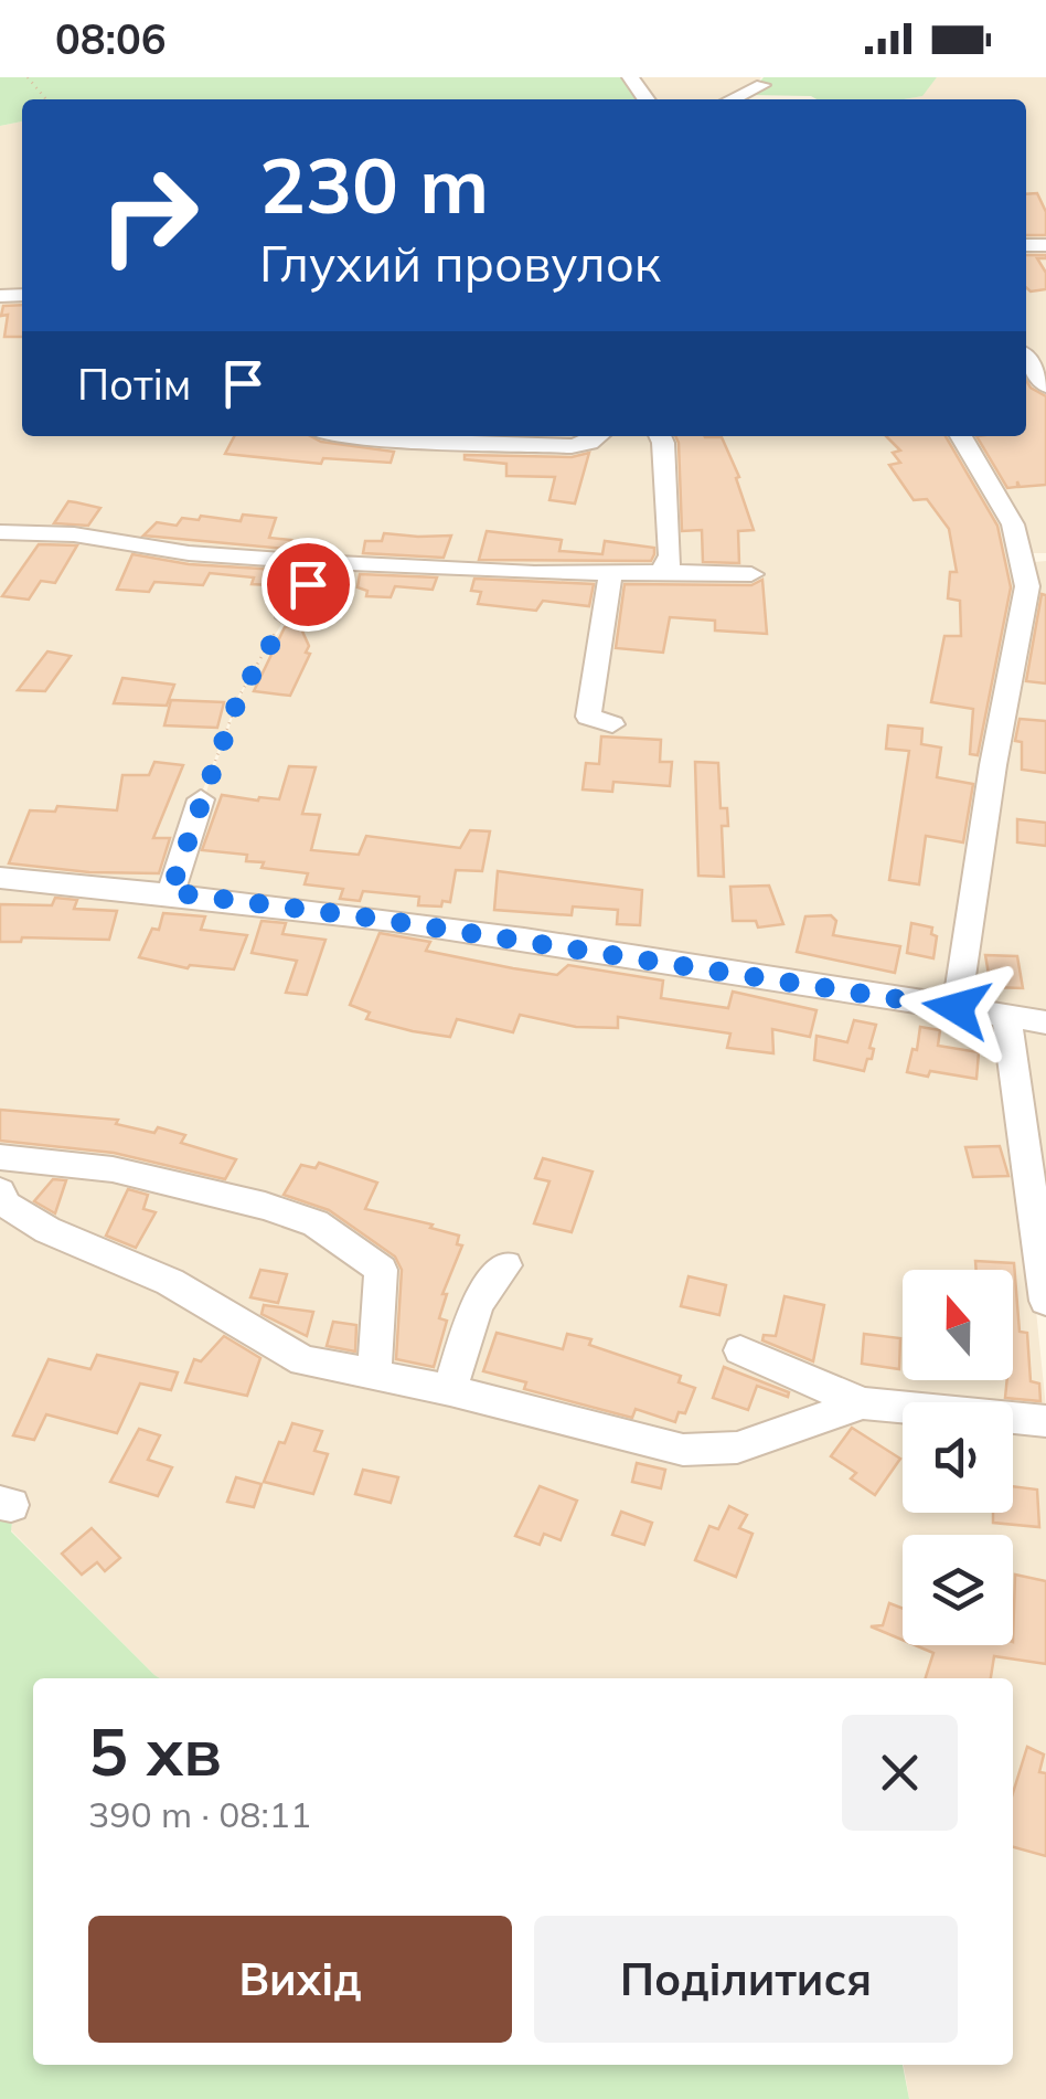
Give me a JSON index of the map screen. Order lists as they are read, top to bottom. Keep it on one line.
{"north":"top","page":{"status":"08:06","turn":["230 m","Глухий провулок"],"then":"Потім","heading":["5 хв","390 m · 08:11"],"buttons":["Вихід","Поділитися"]}}
